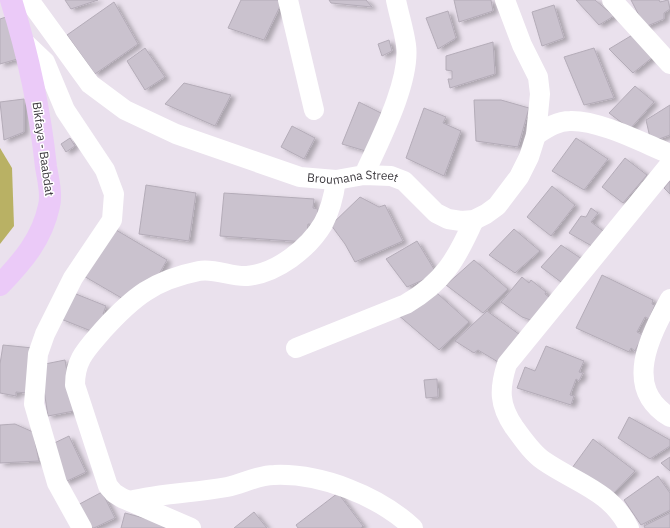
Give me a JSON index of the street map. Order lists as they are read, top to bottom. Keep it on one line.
{"streets":{"main road":["Bikfaya - Baabdat"],"street":["Broumana Street"]}}
